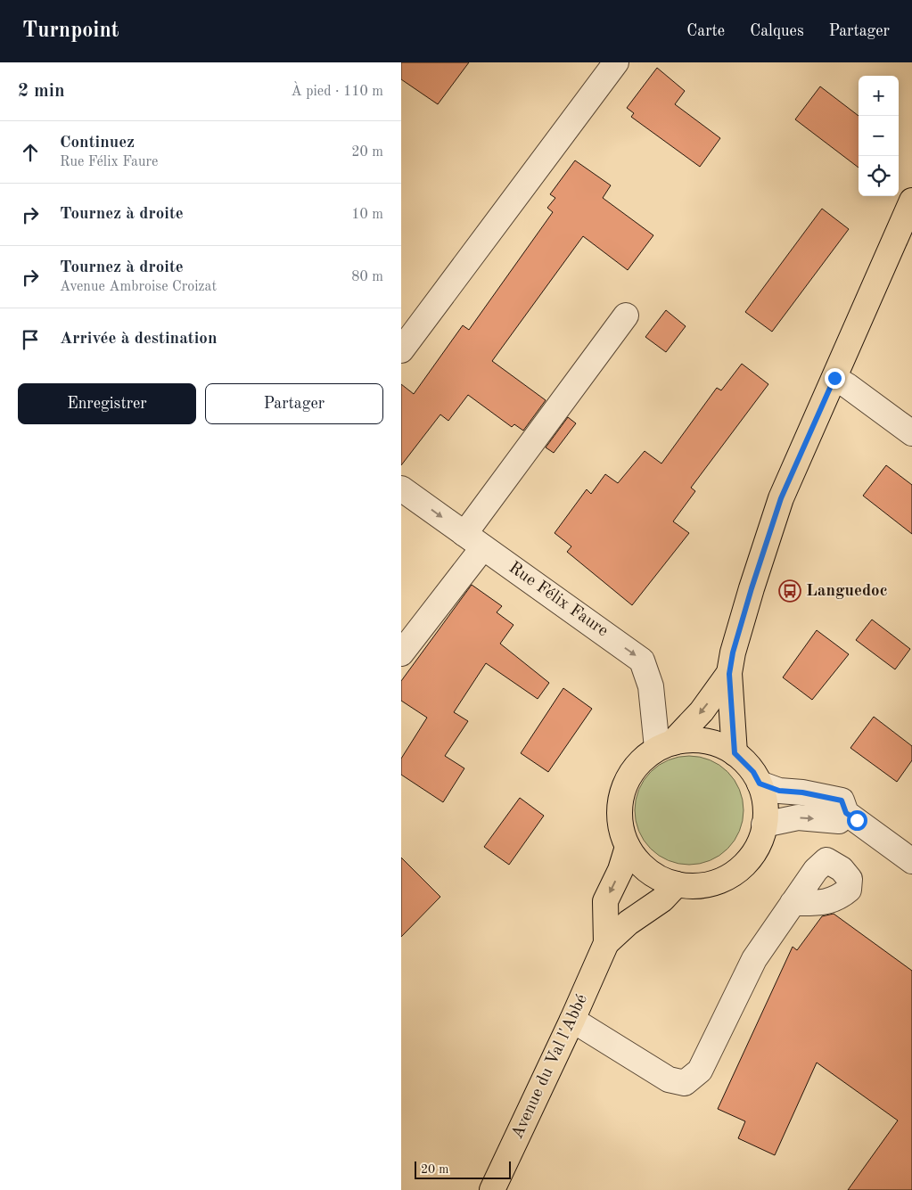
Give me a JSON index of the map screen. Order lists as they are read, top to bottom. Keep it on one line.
{"streets":{"main road":["Avenue du Val l'Abbé"],"street":["Rue Félix Faure"]},"crossings":[["Rue Félix Faure","Avenue du Val l'Abbé"]],"one_way":["Rue Félix Faure"],"places":{"bus stop":["Languedoc"]},"scale_bar":"20 m","page":{"header":"Turnpoint","nav":["Carte","Calques","Partager"],"heading":["2 min","À pied · 110 m"],"map_buttons":["+","−"],"list":[["Continuez","Rue Félix Faure","20 m"],["Tournez à droite","10 m"],["Tournez à droite","Avenue Ambroise Croizat","80 m"],"Arrivée à destination"],"buttons":["Enregistrer","Partager"],"scale":"20 m"}}
